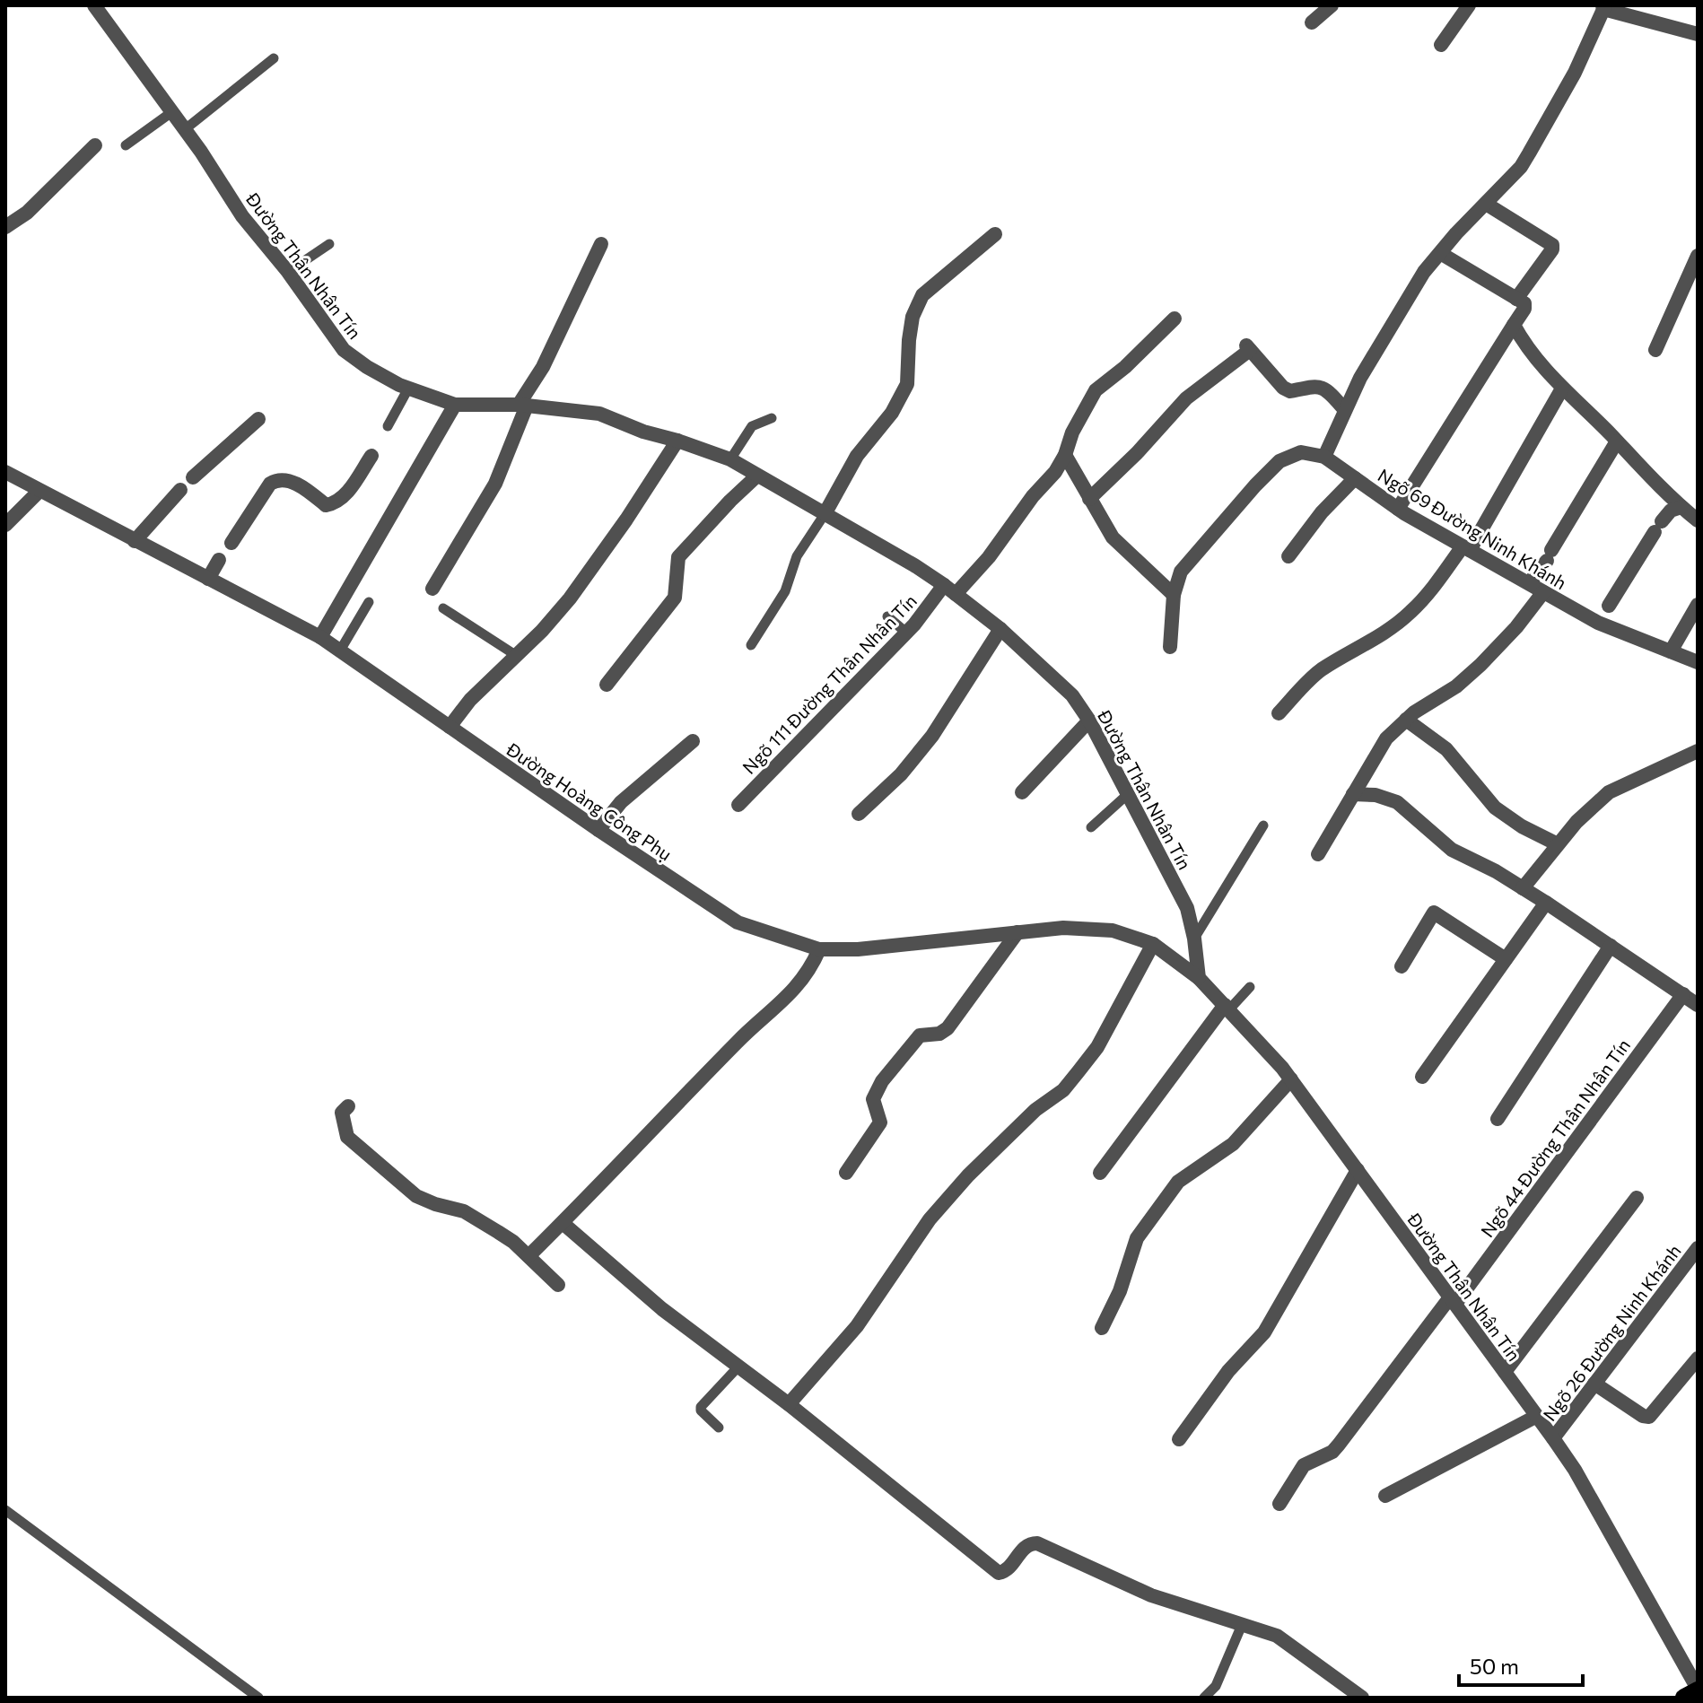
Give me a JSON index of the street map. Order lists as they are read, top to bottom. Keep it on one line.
{"streets":{"street":["Đường Thân Nhân Tín","Ngõ 69 Đường Ninh Khánh","Ngõ 111 Đường Thân Nhân Tín","Đường Hoàng Công Phụ","Ngõ 44 Đường Thân Nhân Tín","Ngõ 26 Đường Ninh Khánh"]},"crossings":[["Đường Thân Nhân Tín","Ngõ 111 Đường Thân Nhân Tín"],["Đường Thân Nhân Tín","Đường Hoàng Công Phụ"],["Đường Thân Nhân Tín","Ngõ 44 Đường Thân Nhân Tín"],["Đường Thân Nhân Tín","Ngõ 26 Đường Ninh Khánh"]],"scale_bar":"50 m"}
